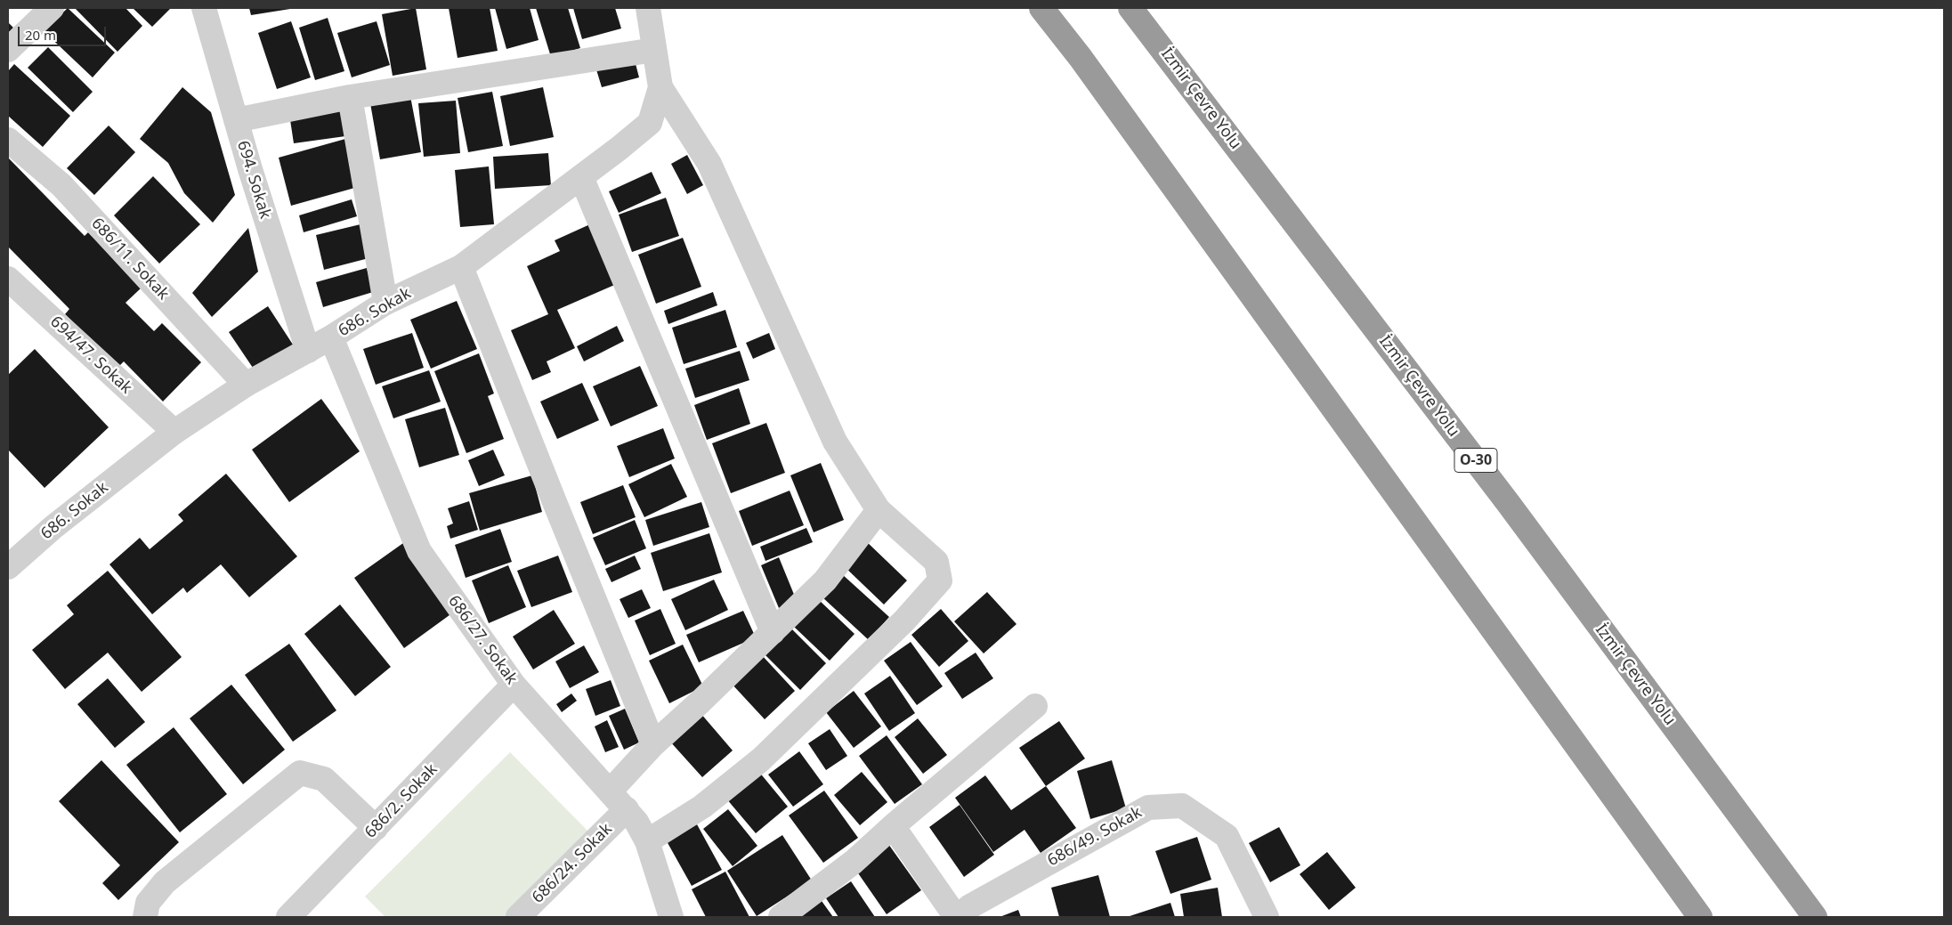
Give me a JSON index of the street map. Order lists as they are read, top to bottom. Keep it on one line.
{"streets":{"highway":["İzmir Çevre Yolu","O-30"],"street":["694. Sokak","686/11. Sokak","686. Sokak","694/47. Sokak","686/27. Sokak","686/2. Sokak","686/49. Sokak","686/24. Sokak"]},"crossings":[["694. Sokak","686. Sokak"],["686/11. Sokak","686. Sokak"],["686. Sokak","694/47. Sokak"],["686. Sokak","686/27. Sokak"],["686/27. Sokak","686/2. Sokak"],["686/27. Sokak","686/24. Sokak"]],"scale_bar":"20 m"}
